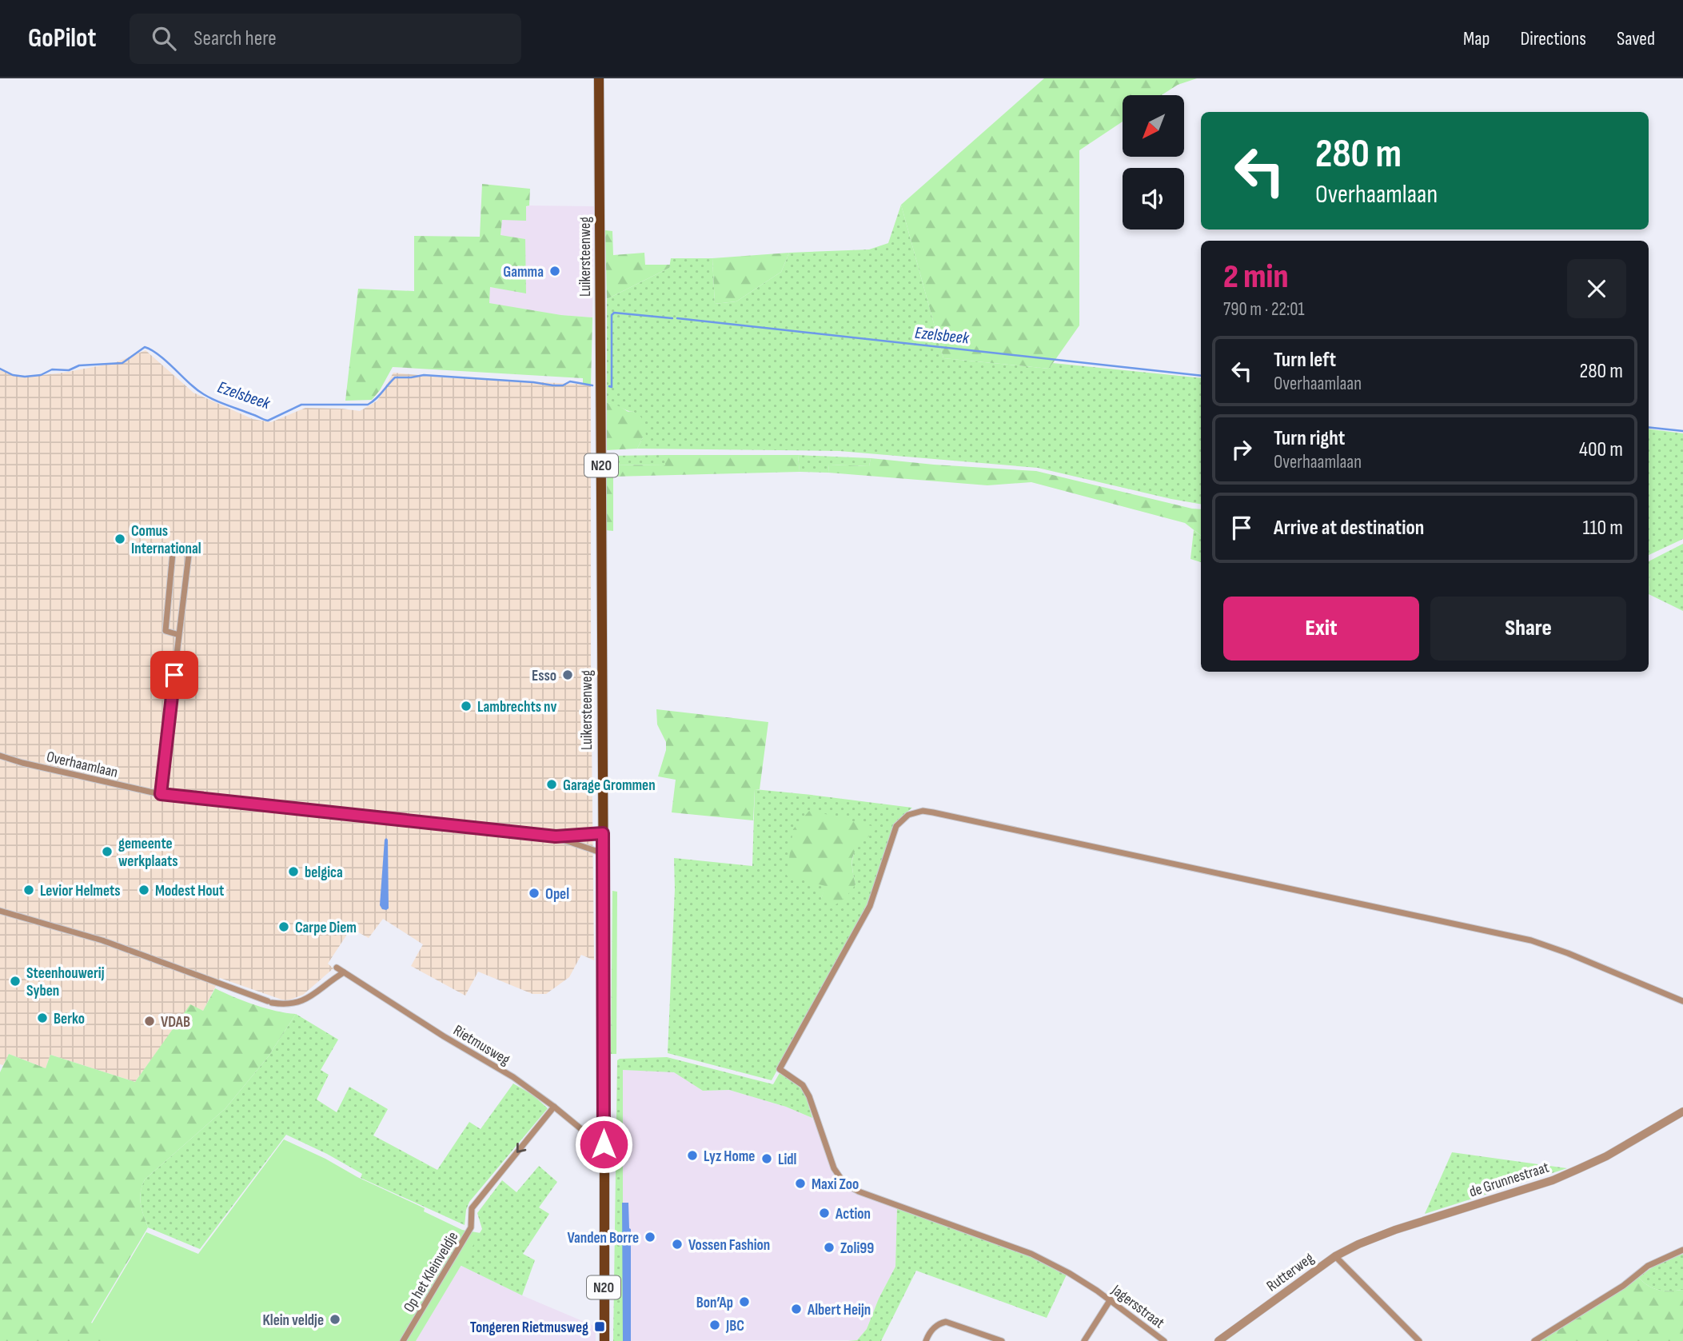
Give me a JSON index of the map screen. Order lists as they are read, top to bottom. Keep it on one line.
{"streets":{"main road":["Luikersteenweg","N20"],"street":["Overhaamlaan","Rietmusweg","de Grunnestraat","Op het Kleinveldje","Rutterweg","Jagersstraat"]},"crossings":[["Luikersteenweg","Overhaamlaan"],["Luikersteenweg","Rietmusweg"],["Rietmusweg","Op het Kleinveldje"],["de Grunnestraat","Rutterweg"]],"one_way":["Op het Kleinveldje"],"water":["Ezelsbeek"],"places":{"other":["Gamma","Comus International","Esso","Lambrechts nv","Garage Grommen","gemeente werkplaats","belgica","Levior Helmets","Modest Hout","Opel","Carpe Diem","Steenhouwerij Syben","Berko","VDAB","Lyz Home","Lidl","Maxi Zoo","Action","Vanden Borre","Vossen Fashion","Zoli99","Bon’Ap","Albert Heijn","Klein veldje","JBC"],"transit":["Tongeren Rietmusweg"]},"north":"bottom left","page":{"header":"GoPilot","search":"Search here","nav":["Map","Directions","Saved"],"turn":["280 m","Overhaamlaan"],"heading":["2 min","790 m · 22:01"],"list":[{"name":"Turn left","note":"Overhaamlaan","value":"280 m"},{"name":"Turn right","note":"Overhaamlaan","value":"400 m"},{"name":"Arrive at destination","value":"110 m"}],"buttons":["Exit","Share"]}}
